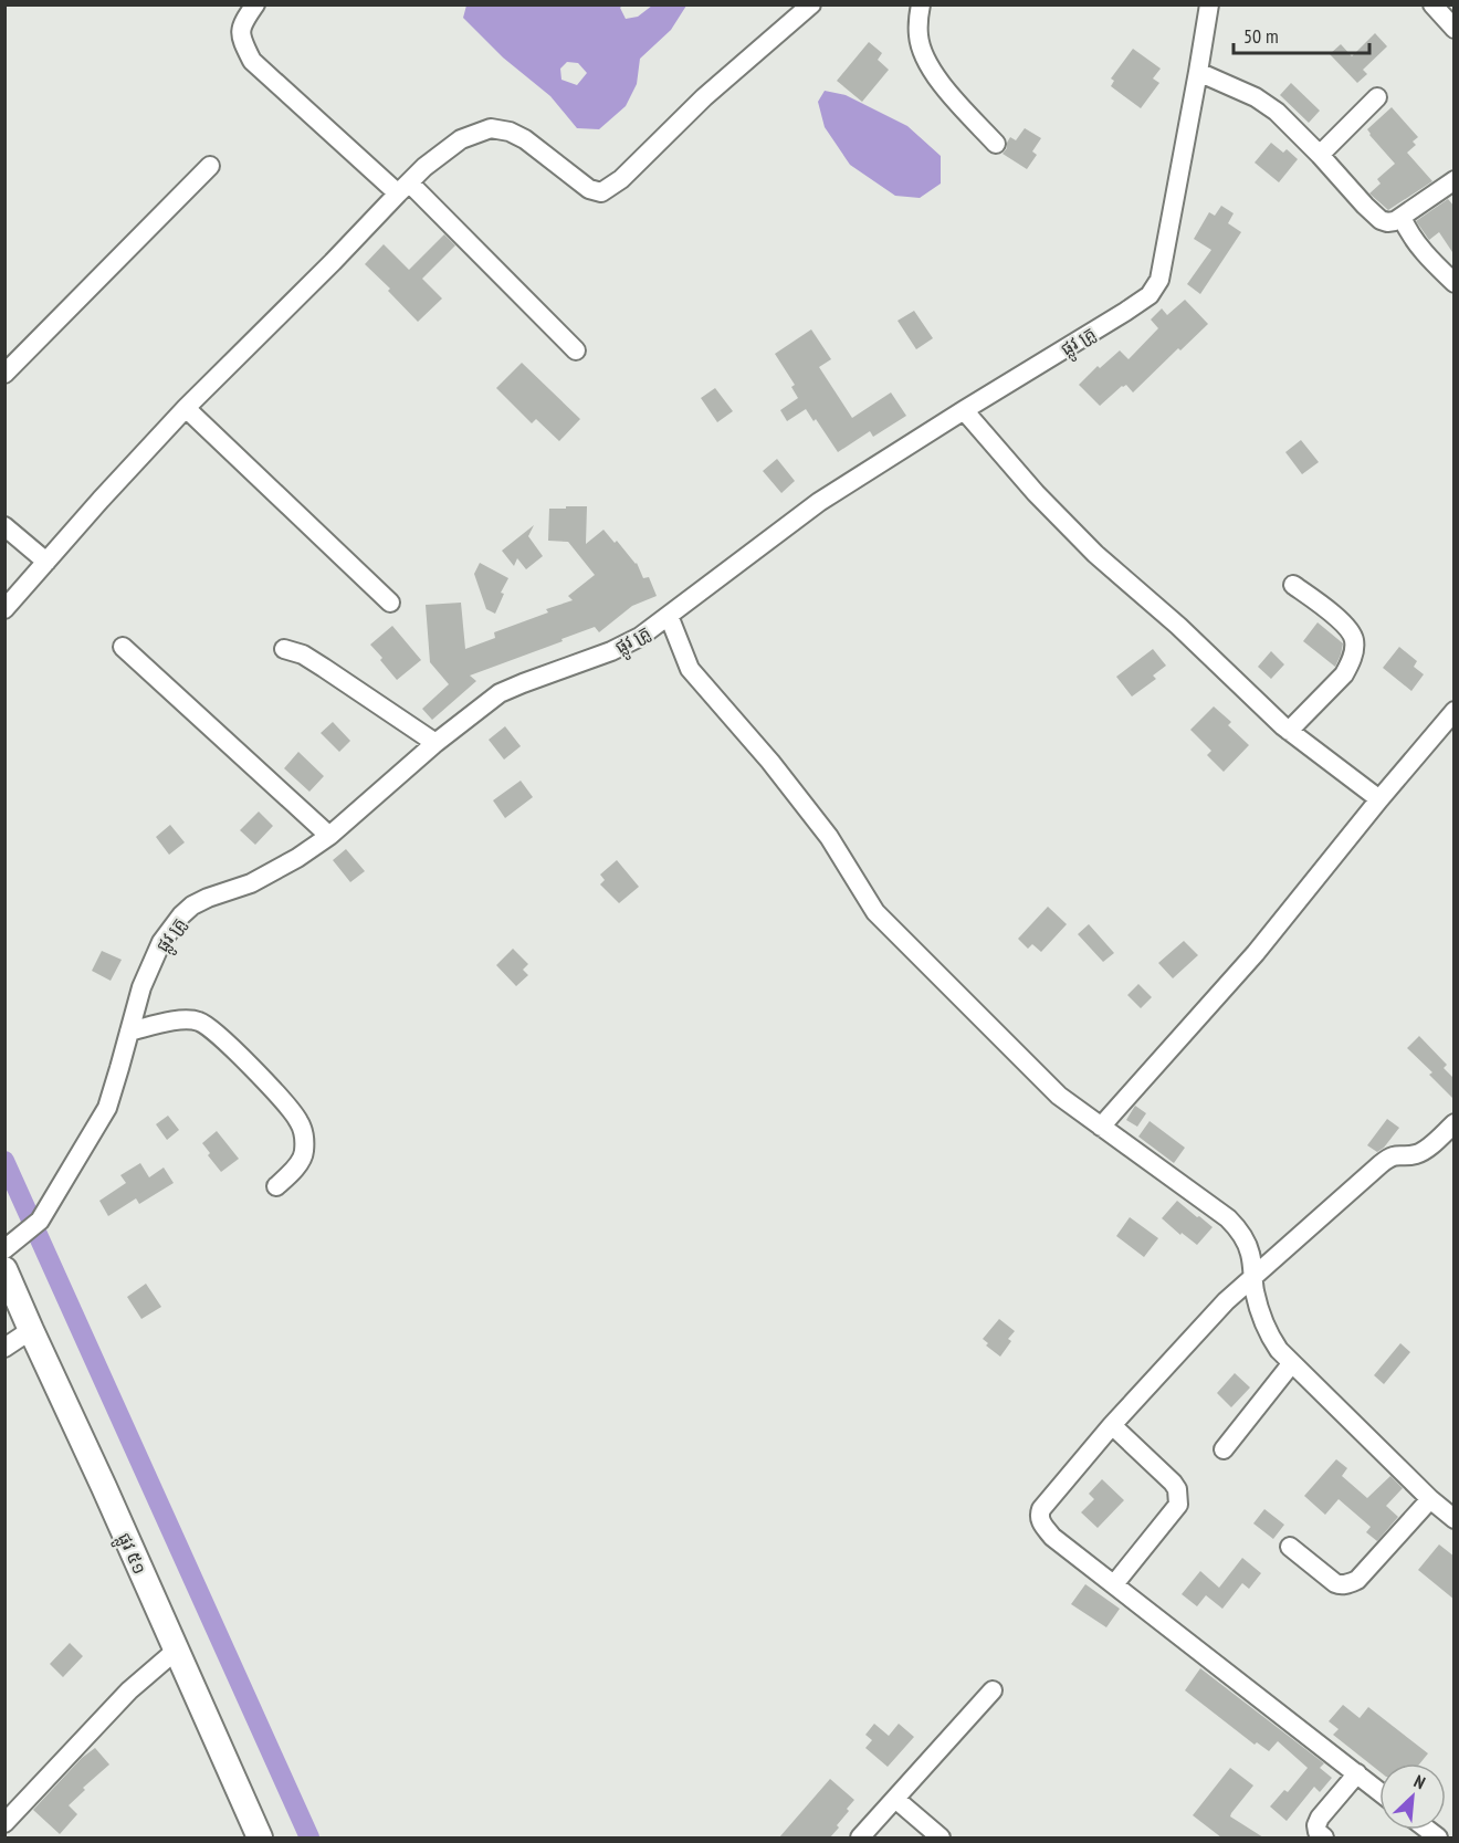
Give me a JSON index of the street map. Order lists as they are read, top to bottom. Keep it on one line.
{"streets":{"main road":["ផ្លូវ ៥១"],"street":["ផ្លូវ គ្រូ"]},"scale_bar":"50 m","north":"top right"}
